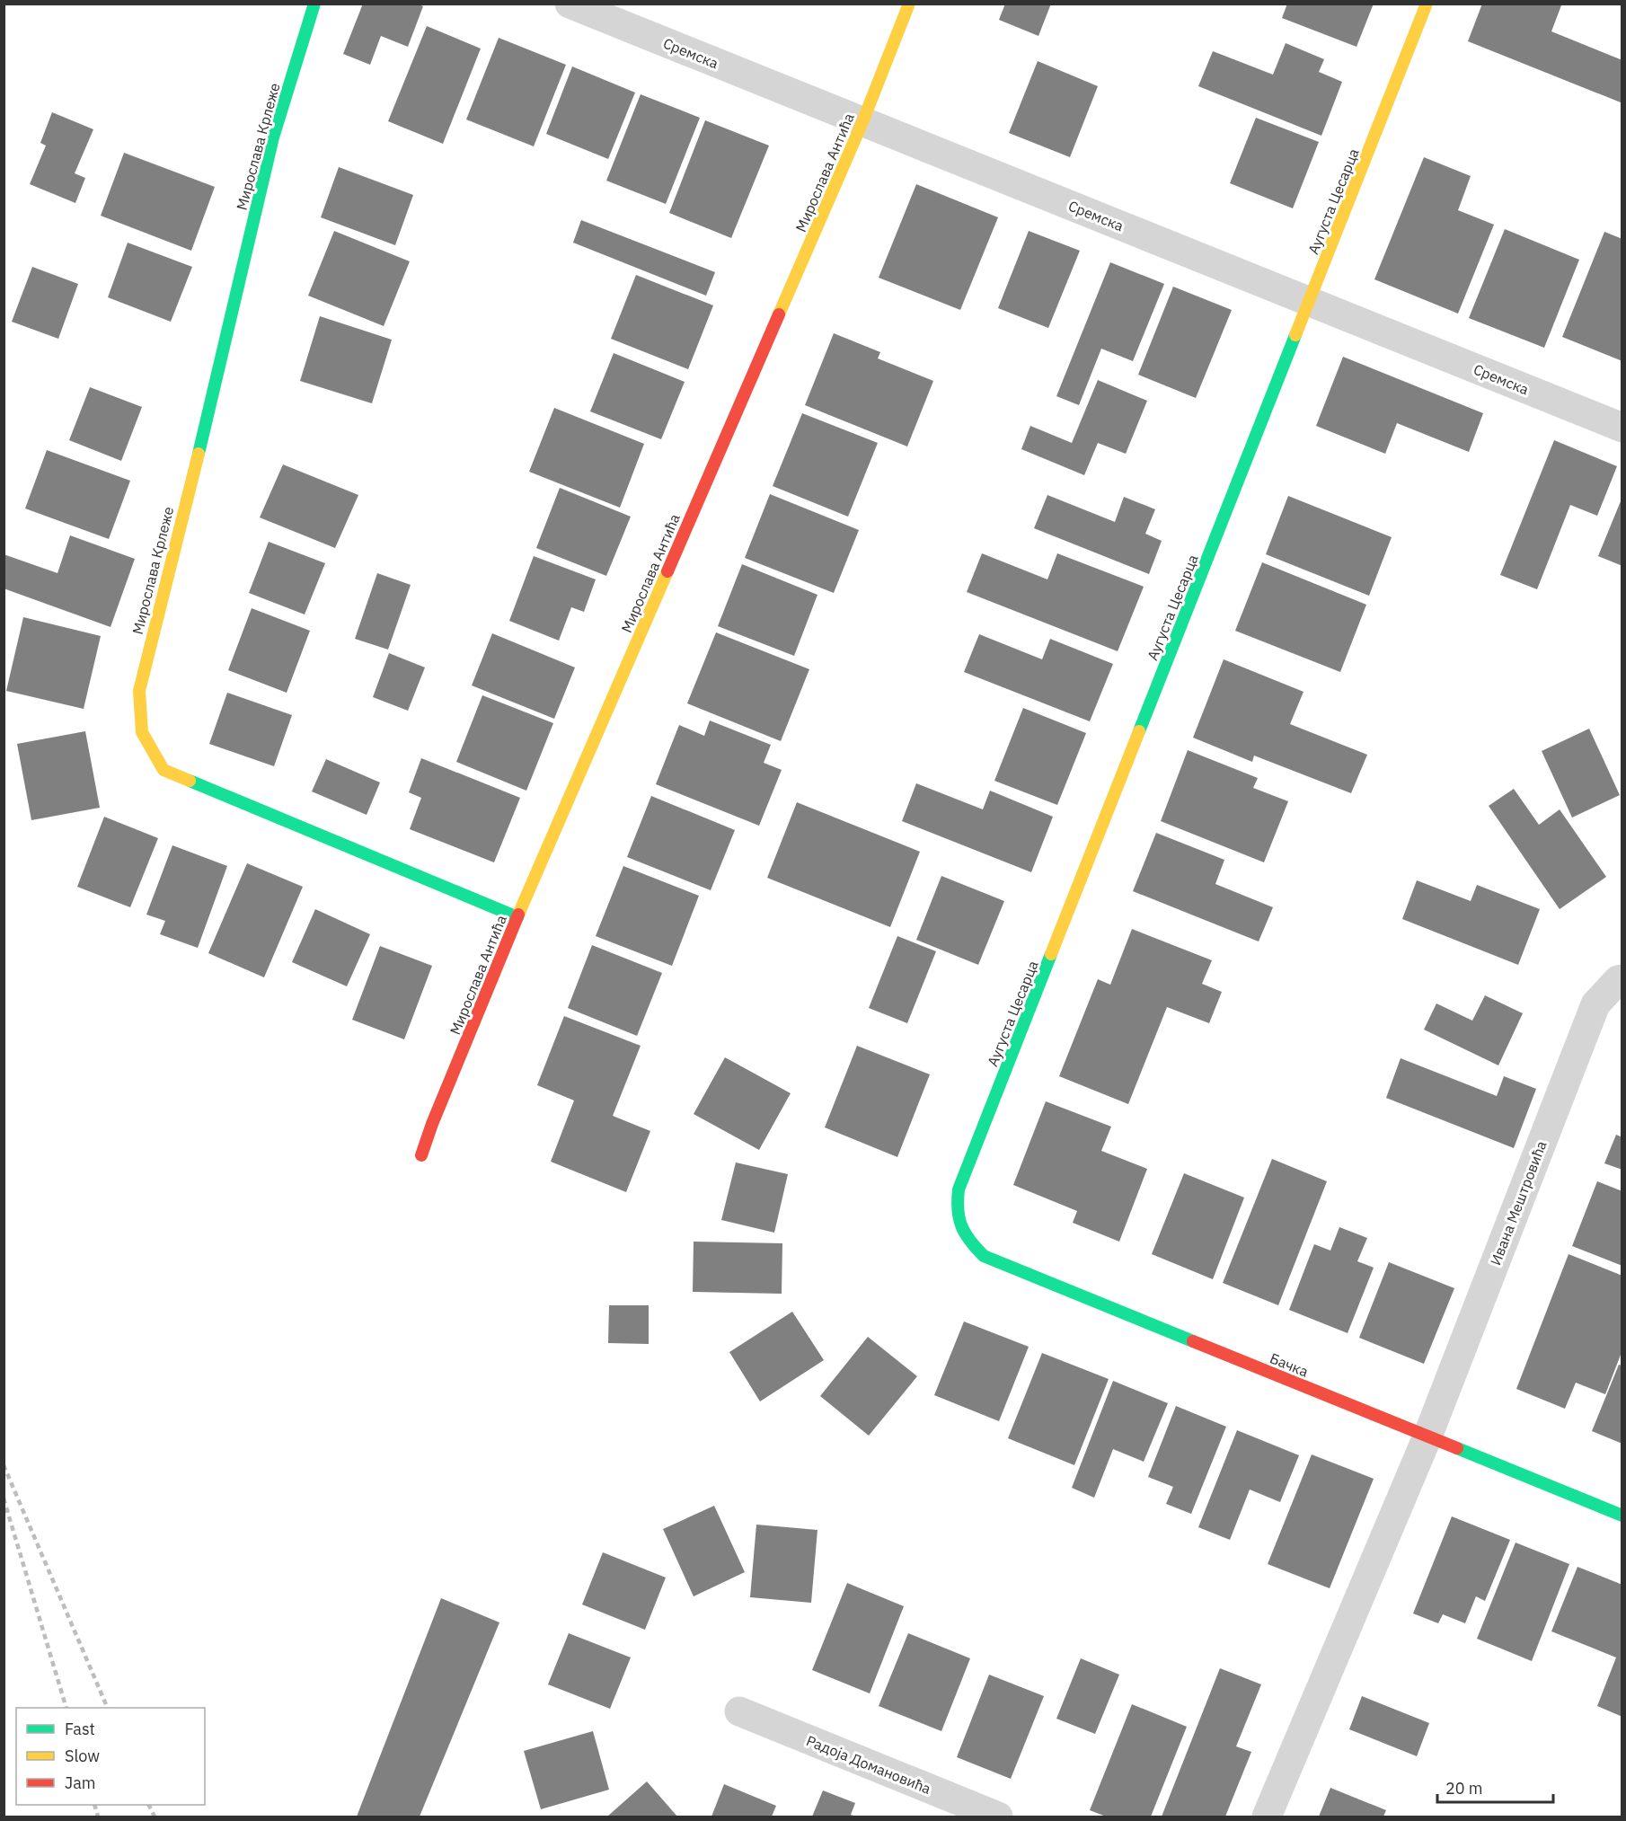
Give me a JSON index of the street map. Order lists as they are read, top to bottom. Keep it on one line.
{"streets":{"street":["Сремска","Мирослава Крлеже","Мирослава Антића","Аугуста Цесарца","Ивана Мештровића","Бачка","Радоја Домановића"]},"crossings":[["Сремска","Мирослава Антића"],["Сремска","Аугуста Цесарца"],["Мирослава Крлеже","Мирослава Антића"],["Аугуста Цесарца","Бачка"],["Ивана Мештровића","Бачка"]],"legend":["Fast","Slow","Jam"],"scale_bar":"20 m"}
